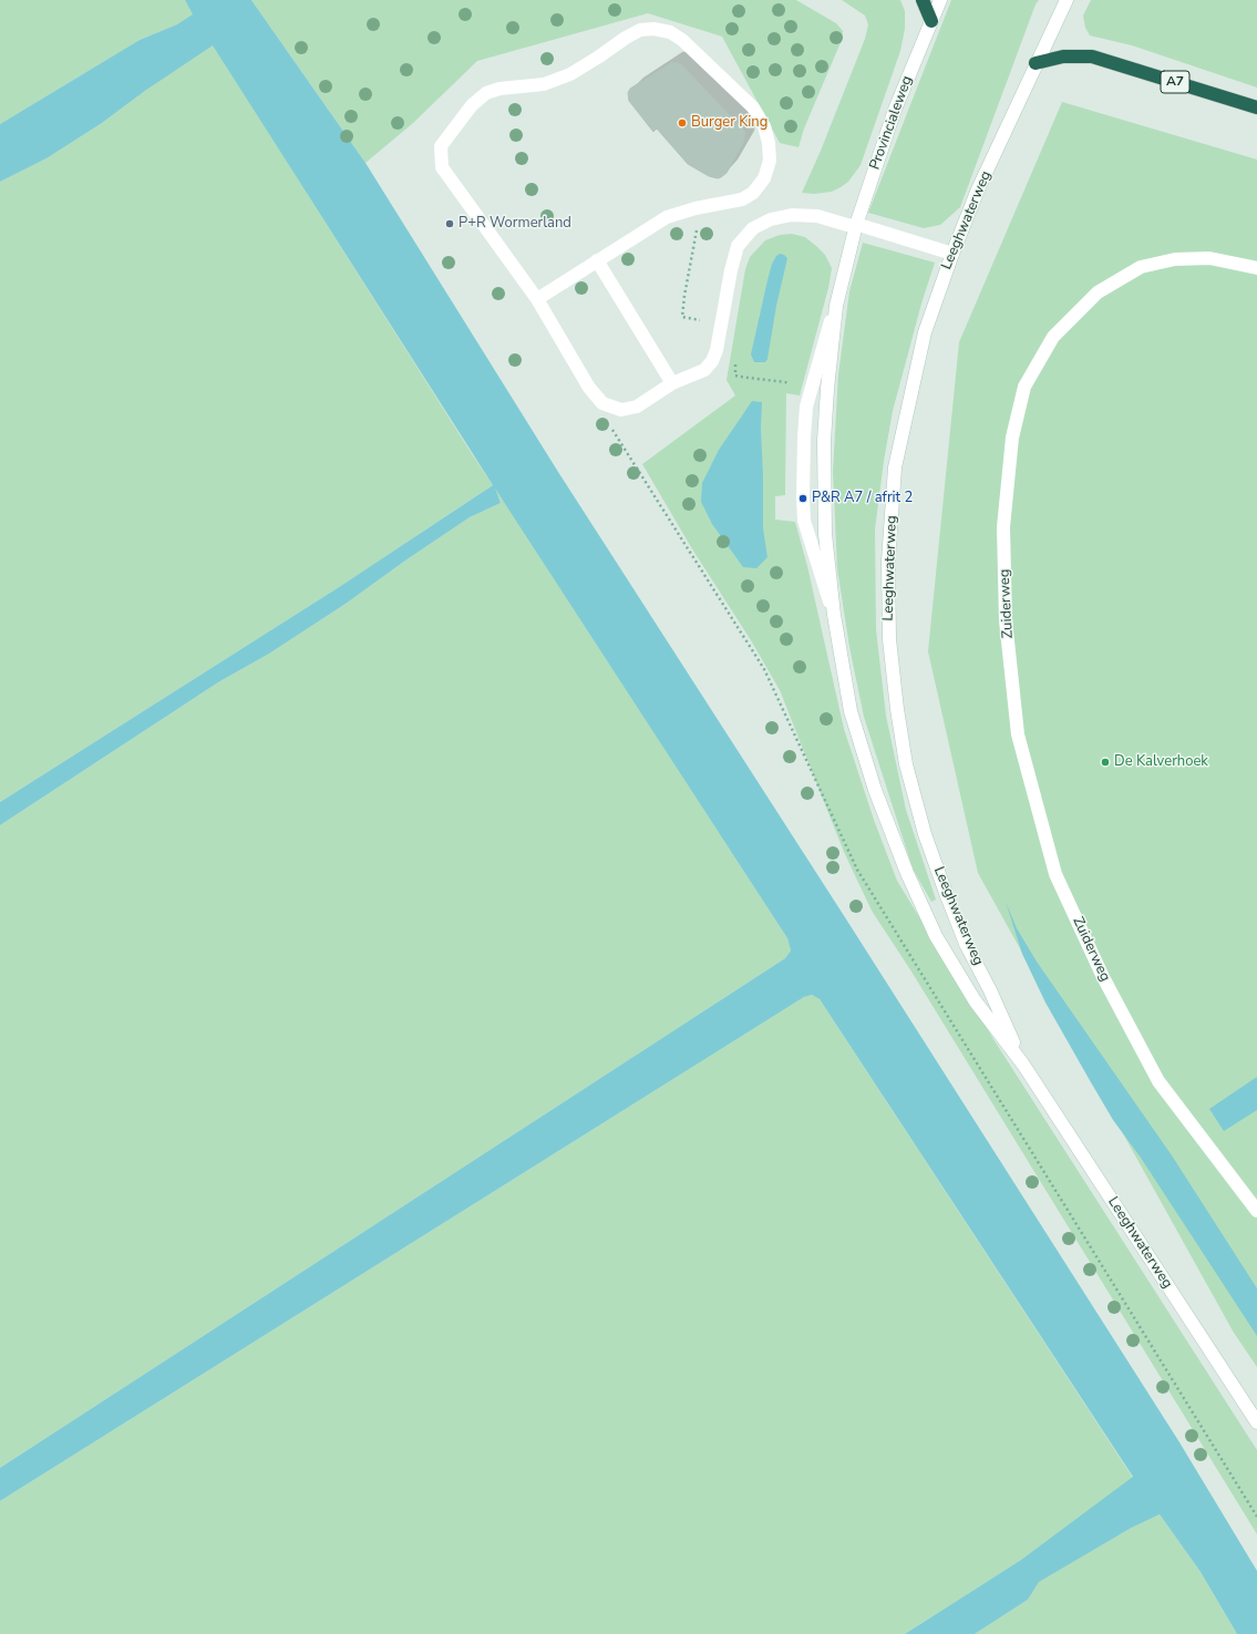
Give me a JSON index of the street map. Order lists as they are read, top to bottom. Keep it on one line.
{"streets":{"highway":["A7"],"main road":["Provincialeweg","Leeghwaterweg","Zuiderweg"]},"crossings":[["A7","Leeghwaterweg"],["Provincialeweg","Leeghwaterweg"]],"places":["Burger King","P+R Wormerland","P&R A7 / afrit 2","De Kalverhoek"]}
